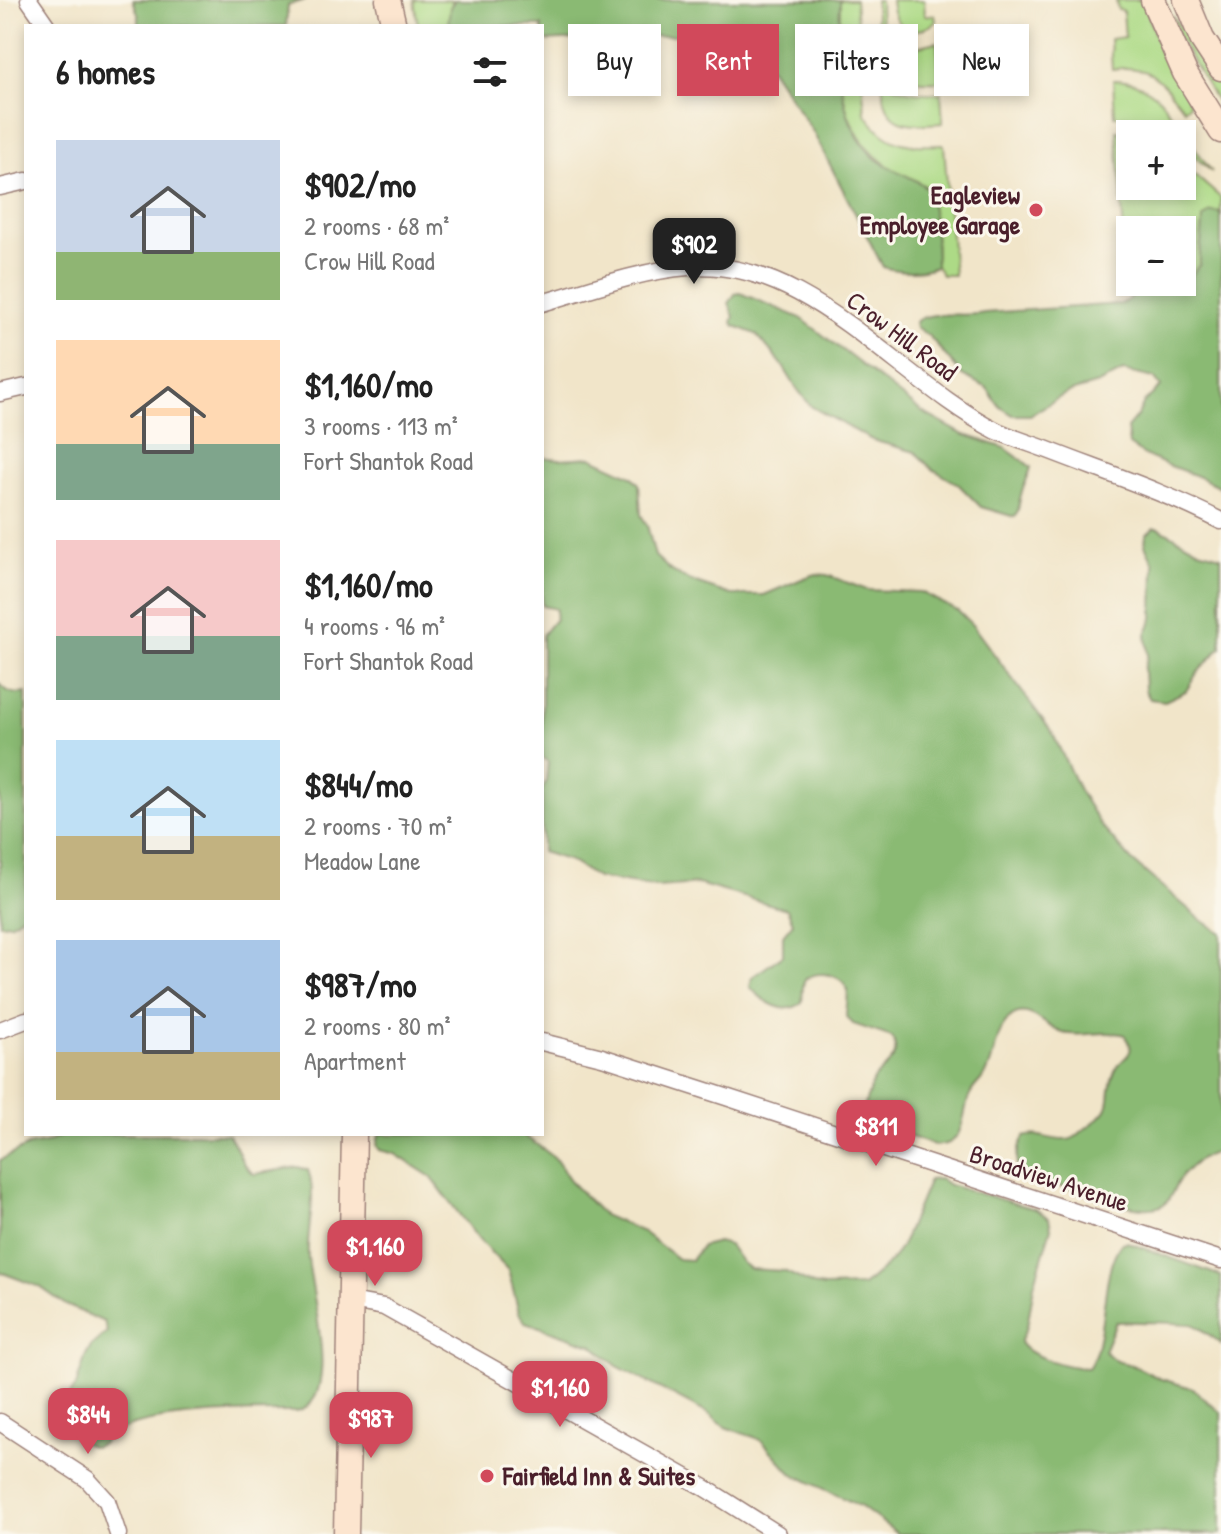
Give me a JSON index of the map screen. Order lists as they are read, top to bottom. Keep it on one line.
{"streets":{"street":["Crow Hill Road","Broadview Avenue"]},"places":["Eagleview Employee Garage","Fairfield Inn & Suites"],"page":{"chip":["Buy","Rent","Filters","New"],"heading":"6 homes","map_buttons":["+","−"],"list":[{"name":"$902/mo","note":"2 rooms · 68 m² · Crow Hill Road"},{"name":"$1,160/mo","note":"3 rooms · 113 m² · Fort Shantok Road"},{"name":"$1,160/mo","note":"4 rooms · 96 m² · Fort Shantok Road"},{"name":"$844/mo","note":"2 rooms · 70 m² · Meadow Lane"},{"name":"$987/mo","note":"2 rooms · 80 m² · Apartment"}],"price":["$902","$811","$1,160","$1,160","$844","$987"]}}
